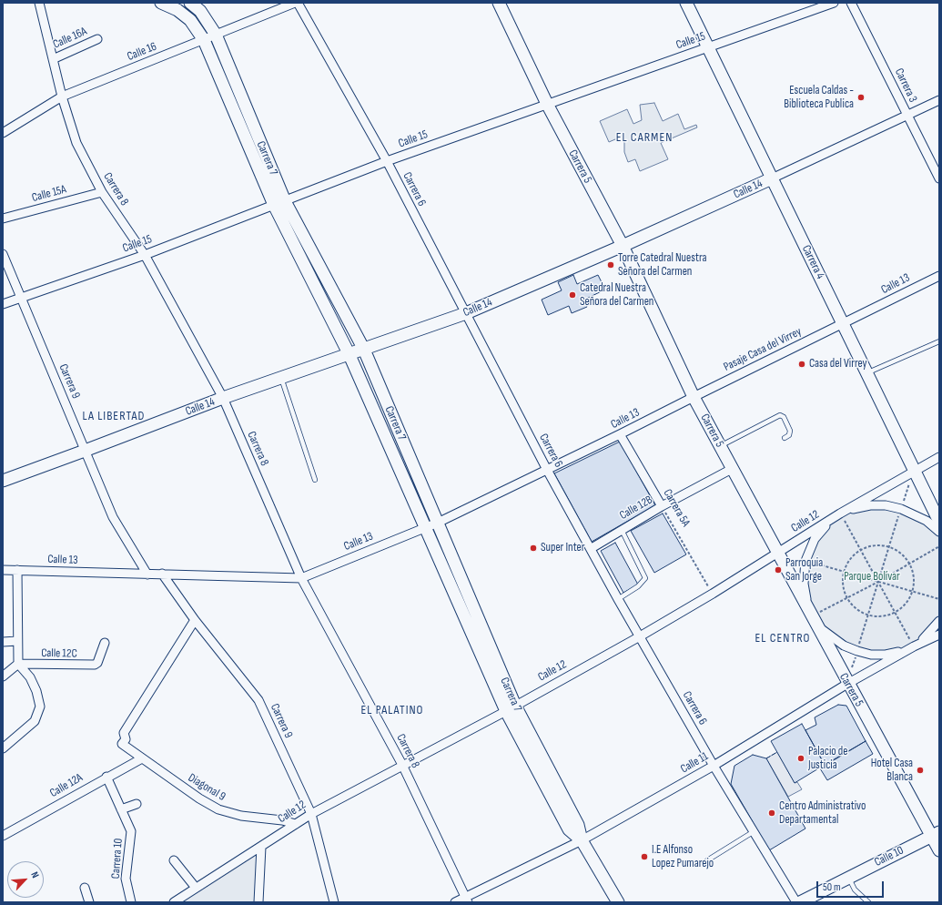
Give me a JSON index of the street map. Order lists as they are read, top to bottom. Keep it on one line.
{"streets":{"main road":["Carrera 7","Carrera 5","Calle 14","Carrera 4","Calle 10"],"street":["Calle 16A","Calle 15","Calle 16","Carrera 3","Carrera 8","Carrera 6","Calle 15A","Calle 13","Pasaje Casa del Virrey","Carrera 9","Calle 12B","Carrera 5A","Calle 12","Calle 12C","Calle 11","Calle 12A","Diagonal 9","Carrera 10"]},"crossings":[["Calle 16A","Carrera 8"],["Calle 15","Carrera 7"],["Calle 15","Carrera 5"],["Calle 15","Carrera 8"],["Calle 15","Carrera 6"],["Calle 15","Carrera 4"],["Calle 15","Carrera 9"],["Calle 16","Carrera 7"],["Calle 16","Carrera 8"],["Carrera 3","Calle 14"],["Carrera 7","Calle 14"],["Carrera 7","Calle 13"],["Carrera 7","Calle 12"],["Carrera 7","Calle 11"],["Carrera 5","Calle 14"],["Carrera 5","Calle 13"],["Carrera 5","Pasaje Casa del Virrey"],["Carrera 5","Calle 12B"],["Carrera 5","Calle 12"],["Carrera 5","Calle 11"],["Carrera 5","Calle 10"],["Carrera 8","Calle 14"],["Carrera 8","Calle 15A"],["Carrera 8","Calle 13"],["Carrera 8","Calle 12"],["Carrera 8","Calle 11"],["Carrera 6","Calle 14"],["Carrera 6","Calle 13"],["Carrera 6","Calle 12B"],["Carrera 6","Calle 12"],["Carrera 6","Calle 11"],["Calle 14","Carrera 4"],["Calle 14","Carrera 9"],["Carrera 4","Calle 13"],["Carrera 4","Pasaje Casa del Virrey"],["Carrera 4","Calle 12"],["Calle 13","Pasaje Casa del Virrey"],["Calle 13","Carrera 9"],["Calle 13","Carrera 5A"],["Carrera 9","Calle 12"],["Carrera 9","Diagonal 9"],["Calle 12B","Carrera 5A"],["Carrera 5A","Calle 12"],["Calle 12","Diagonal 9"],["Calle 12A","Diagonal 9"],["Calle 12A","Carrera 10"]],"districts":["EL CARMEN","LA LIBERTAD","EL CENTRO","EL PALATINO"],"parks":["Parque Bolívar"],"places":["Escuela Caldas - Biblioteca Publica","Torre Catedral Nuestra Señora del Carmen","Catedral Nuestra Señora del Carmen","Casa del Virrey","Super Inter","Parroquia San Jorge","Palacio de Justicia","Hotel Casa Blanca","Centro Administrativo Departamental","I.E Alfonso Lopez Pumarejo"],"scale_bar":"50 m","north":"top right"}
